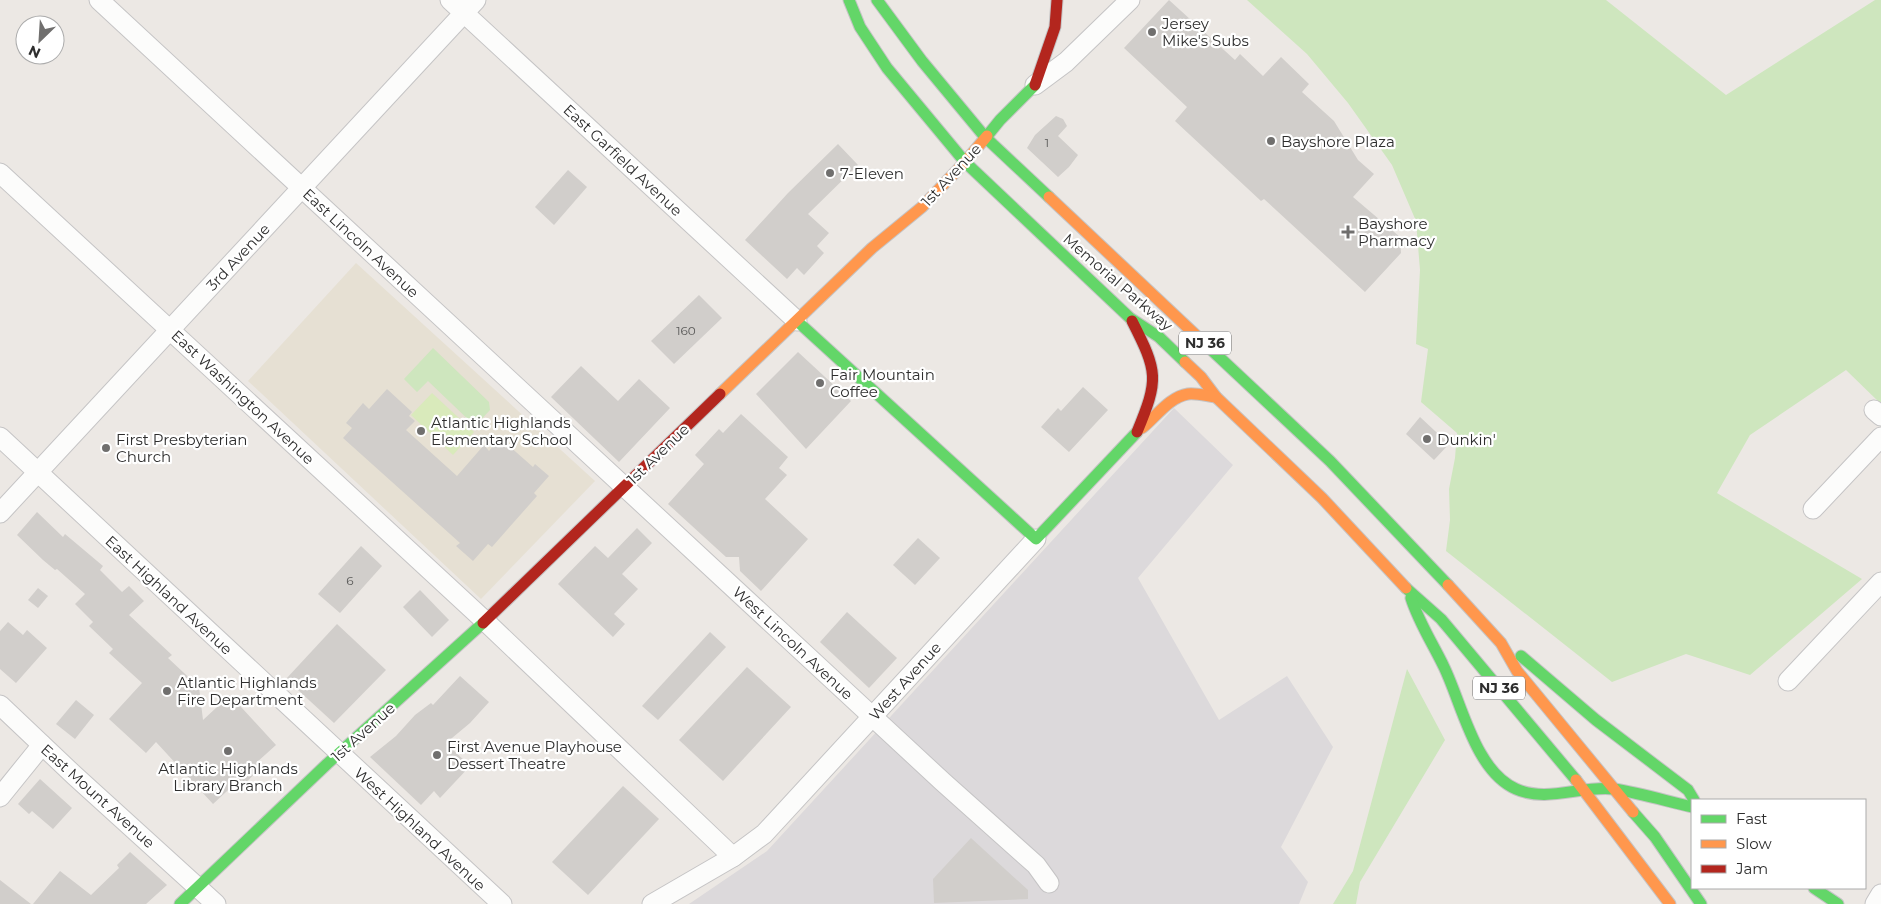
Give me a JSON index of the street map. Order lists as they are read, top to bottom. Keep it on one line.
{"streets":{"main road":["1st Avenue","Memorial Parkway","NJ 36","West Avenue"],"street":["East Garfield Avenue","East Lincoln Avenue","3rd Avenue","East Washington Avenue","East Highland Avenue","West Lincoln Avenue","East Mount Avenue","West Highland Avenue"]},"crossings":[["East Garfield Avenue","1st Avenue"],["East Garfield Avenue","3rd Avenue"],["1st Avenue","East Lincoln Avenue"],["1st Avenue","Memorial Parkway"],["1st Avenue","East Washington Avenue"],["1st Avenue","East Highland Avenue"],["1st Avenue","West Lincoln Avenue"],["1st Avenue","East Mount Avenue"],["1st Avenue","West Highland Avenue"],["East Lincoln Avenue","3rd Avenue"],["East Lincoln Avenue","West Lincoln Avenue"],["3rd Avenue","East Washington Avenue"],["3rd Avenue","East Highland Avenue"],["Memorial Parkway","NJ 36"],["East Washington Avenue","West Avenue"],["East Highland Avenue","West Highland Avenue"],["West Lincoln Avenue","West Avenue"]],"places":{"other":["Jersey Mike's Subs","Bayshore Plaza","7-Eleven","Fair Mountain Coffee","Atlantic Highlands Elementary School","Dunkin'","First Presbyterian Church","Atlantic Highlands Fire Department","Atlantic Highlands Library Branch","First Avenue Playhouse Dessert Theatre"],"health":["Bayshore Pharmacy"]},"house_numbers":["1","160","6"],"legend":["Fast","Slow","Jam"],"north":"bottom left"}
